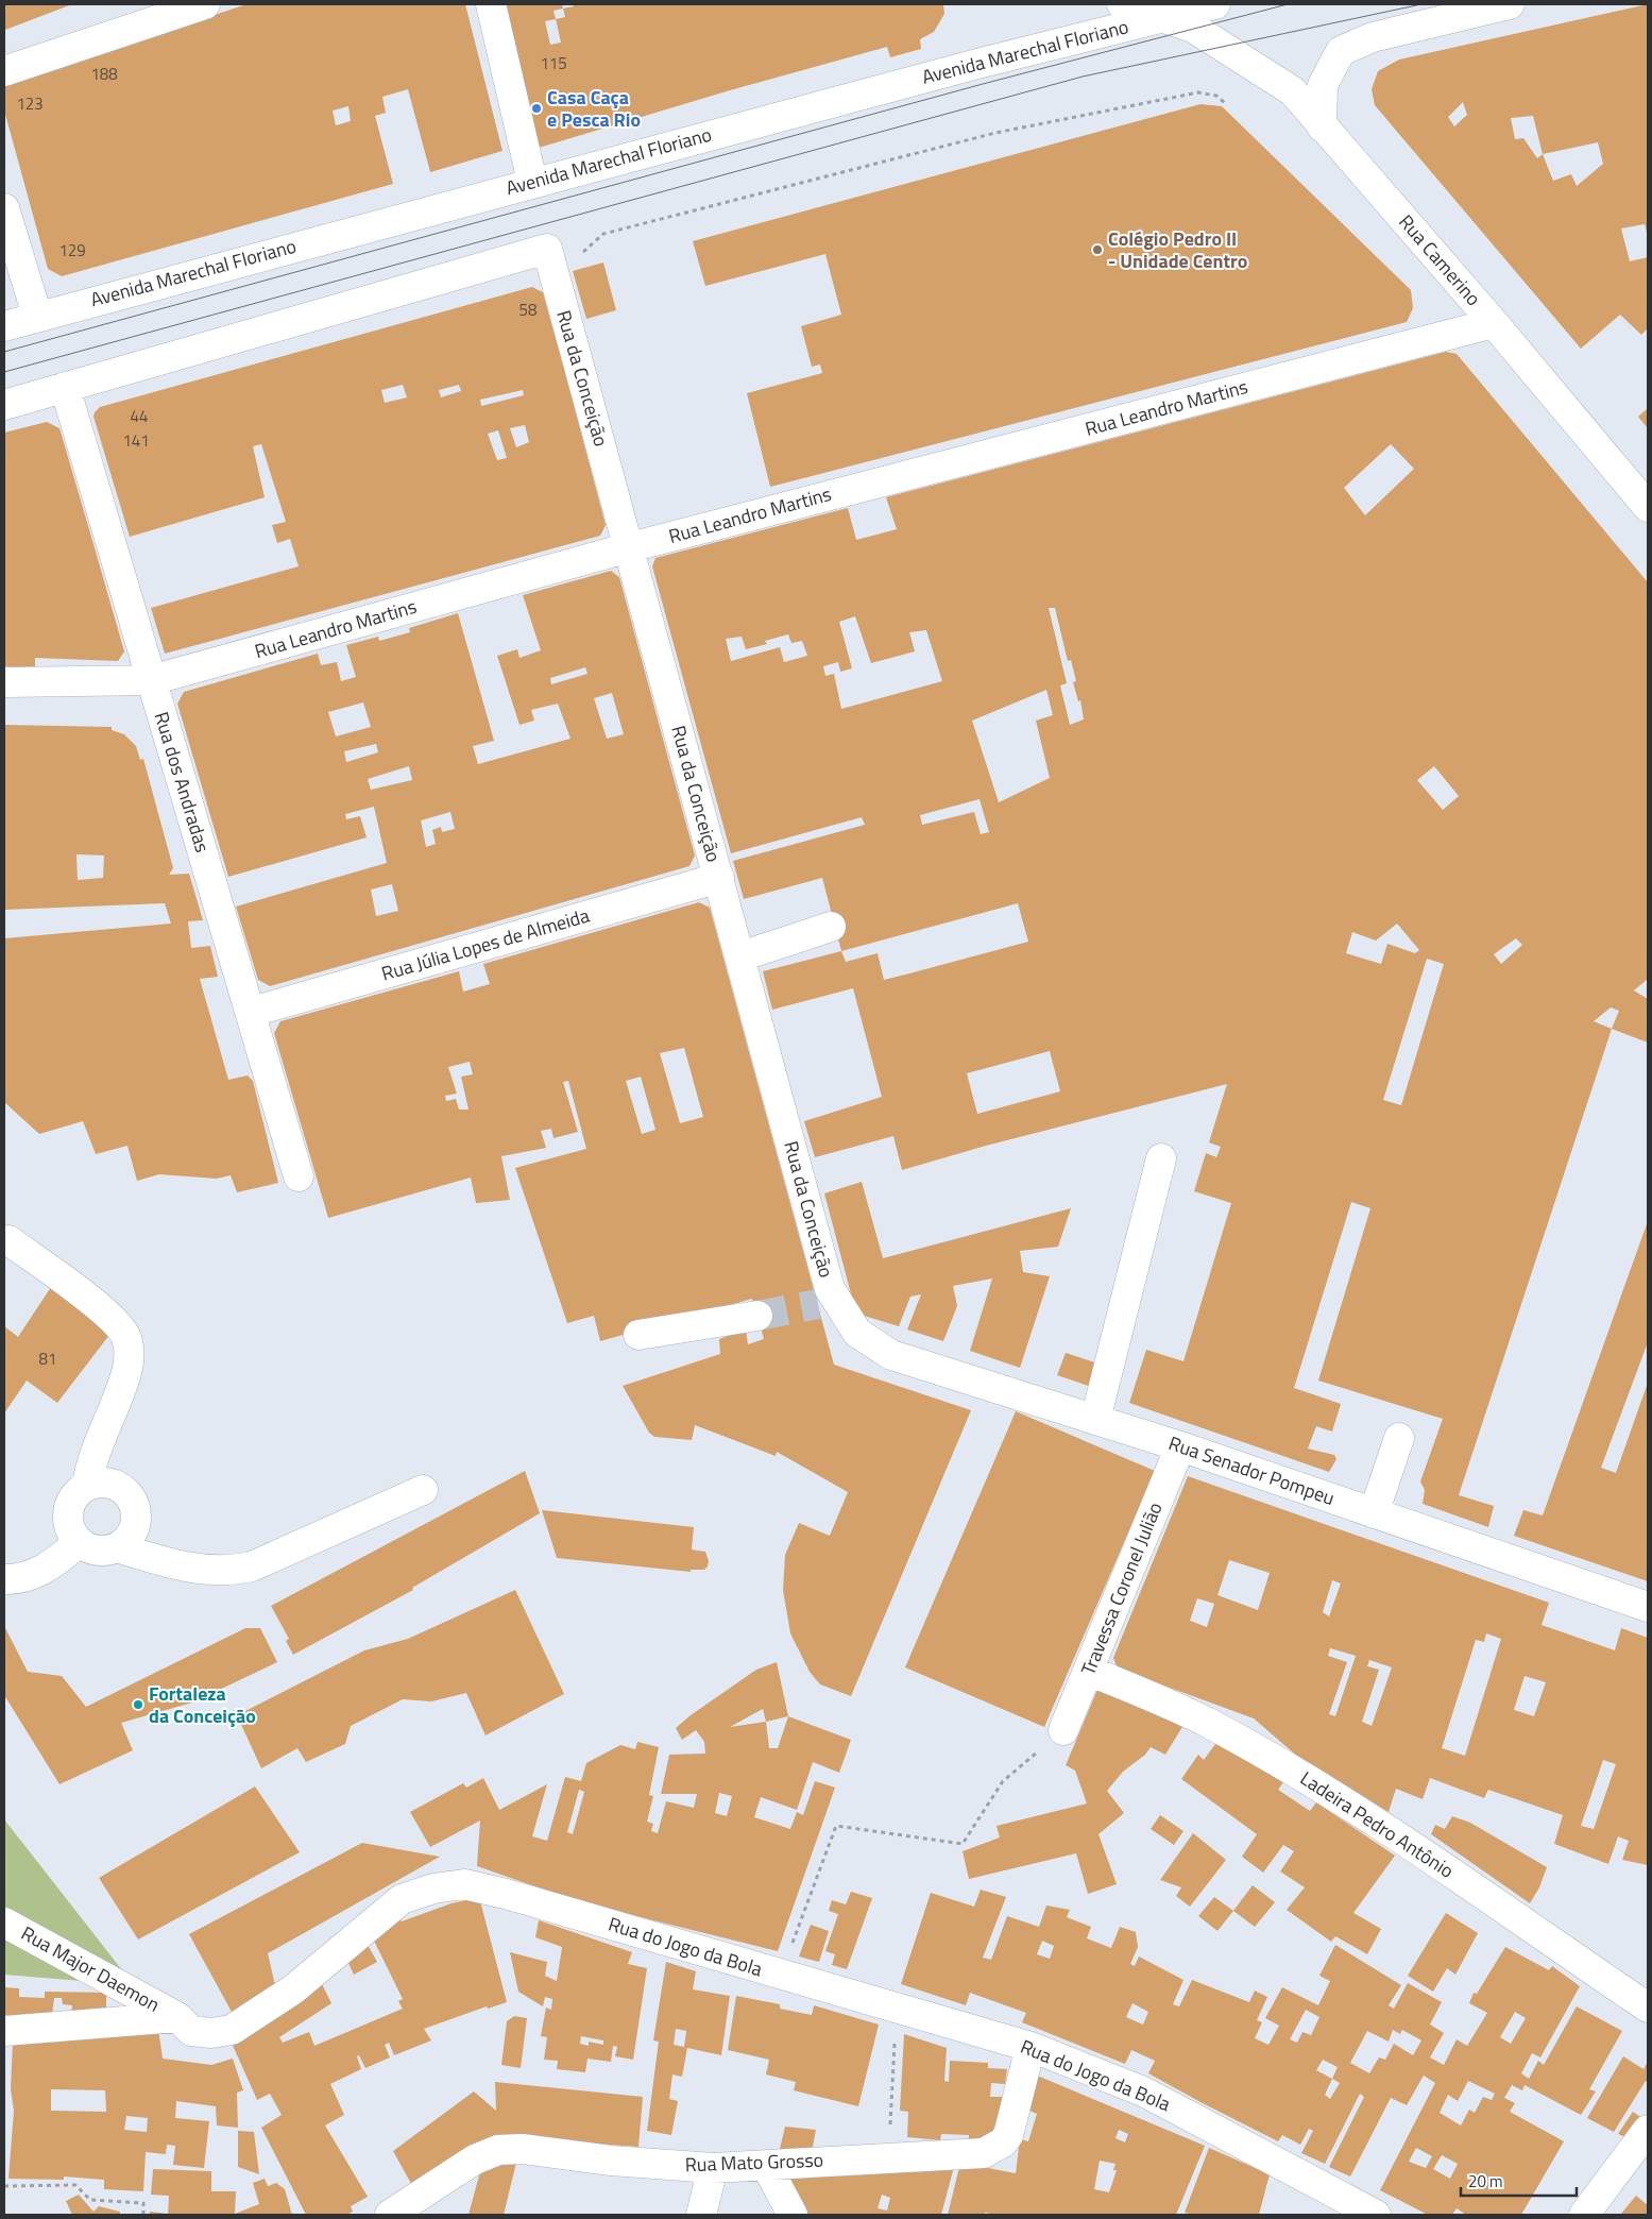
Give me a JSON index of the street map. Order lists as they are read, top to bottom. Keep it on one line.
{"streets":{"street":["Avenida Marechal Floriano","Rua Camerino","Rua da Conceição","Rua Leandro Martins","Rua dos Andradas","Rua Júlia Lopes de Almeida","Rua Senador Pompeu","Travessa Coronel Julião","Ladeira Pedro Antônio","Rua do Jogo da Bola","Rua Major Daemon","Rua Mato Grosso"]},"crossings":[["Avenida Marechal Floriano","Rua Camerino"],["Rua Camerino","Rua Leandro Martins"],["Rua da Conceição","Rua Leandro Martins"],["Rua da Conceição","Rua Júlia Lopes de Almeida"],["Rua da Conceição","Rua Senador Pompeu"],["Rua Leandro Martins","Rua dos Andradas"],["Rua dos Andradas","Rua Júlia Lopes de Almeida"],["Rua Senador Pompeu","Travessa Coronel Julião"],["Travessa Coronel Julião","Ladeira Pedro Antônio"],["Rua do Jogo da Bola","Rua Major Daemon"],["Rua do Jogo da Bola","Rua Mato Grosso"]],"places":["Casa Caça e Pesca Rio","Colégio Pedro II - Unidade Centro","Fortaleza da Conceição"],"house_numbers":["115","188","123","129","58","44","141","81"],"scale_bar":"20 m"}
